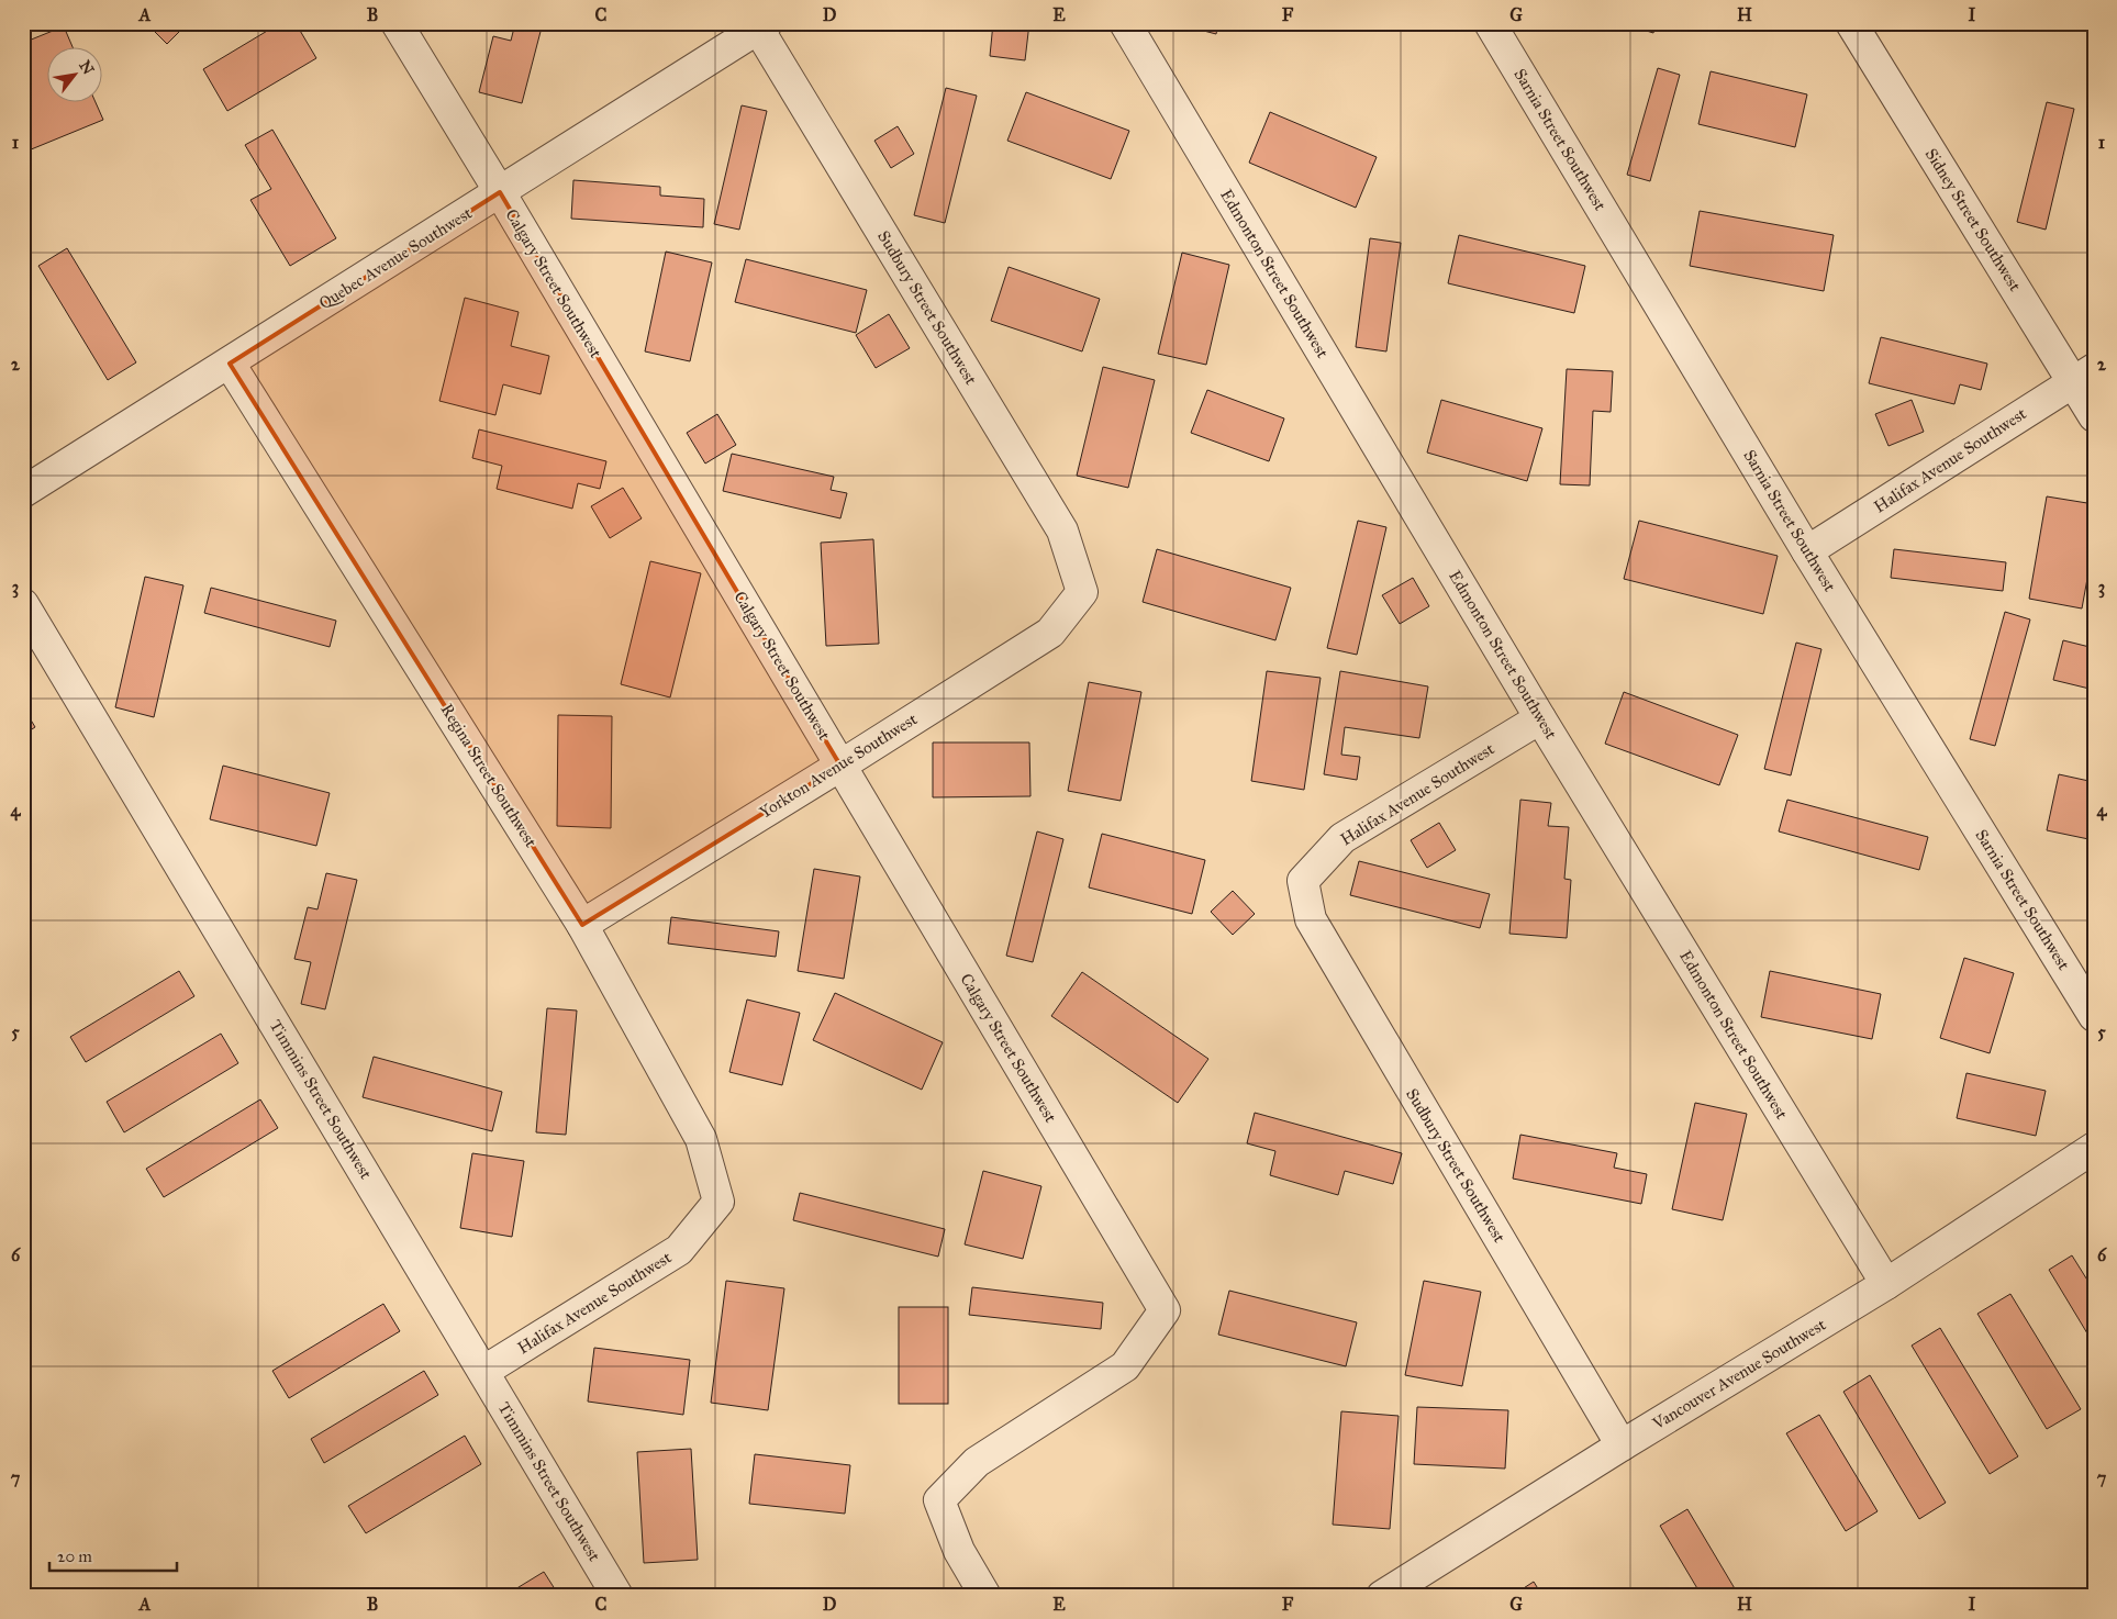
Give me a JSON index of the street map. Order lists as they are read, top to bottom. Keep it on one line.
{"streets":{"street":["Sarnia Street Southwest","Sidney Street Southwest","Quebec Avenue Southwest","Edmonton Street Southwest","Calgary Street Southwest","Sudbury Street Southwest","Halifax Avenue Southwest","Yorkton Avenue Southwest","Regina Street Southwest","Timmins Street Southwest","Vancouver Avenue Southwest"]},"crossings":[["Sarnia Street Southwest","Halifax Avenue Southwest"],["Sidney Street Southwest","Halifax Avenue Southwest"],["Quebec Avenue Southwest","Calgary Street Southwest"],["Quebec Avenue Southwest","Sudbury Street Southwest"],["Quebec Avenue Southwest","Regina Street Southwest"],["Edmonton Street Southwest","Halifax Avenue Southwest"],["Edmonton Street Southwest","Vancouver Avenue Southwest"],["Calgary Street Southwest","Yorkton Avenue Southwest"],["Sudbury Street Southwest","Halifax Avenue Southwest"],["Sudbury Street Southwest","Yorkton Avenue Southwest"],["Sudbury Street Southwest","Vancouver Avenue Southwest"],["Halifax Avenue Southwest","Regina Street Southwest"],["Halifax Avenue Southwest","Timmins Street Southwest"],["Yorkton Avenue Southwest","Regina Street Southwest"]],"scale_bar":"20 m","north":"top right","grid":{"columns":["A","B","C","D","E","F","G","H","I"],"rows":["1","2","3","4","5","6","7"]}}
